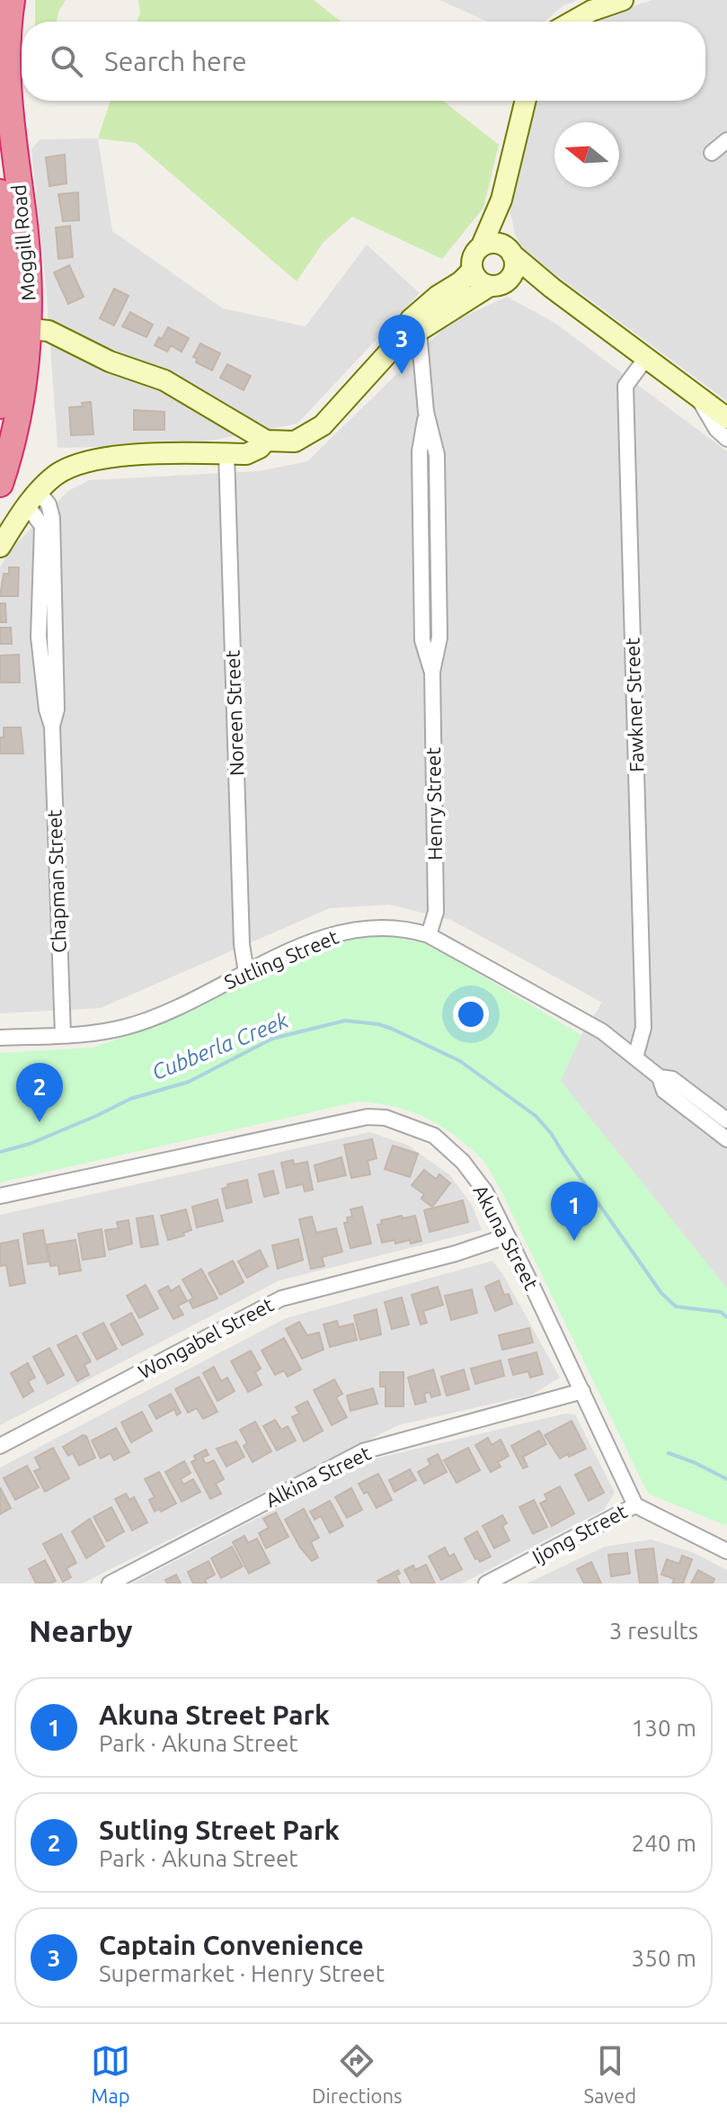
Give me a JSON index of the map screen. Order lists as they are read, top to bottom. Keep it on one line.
{"streets":{"highway":["Moggill Road"],"street":["Fawkner Street","Noreen Street","Henry Street","Chapman Street","Sutling Street","Akuna Street","Wongabel Street","Alkina Street","Ijong Street"]},"crossings":[["Fawkner Street","Sutling Street"],["Noreen Street","Sutling Street"],["Henry Street","Sutling Street"],["Chapman Street","Sutling Street"],["Akuna Street","Wongabel Street"],["Akuna Street","Alkina Street"],["Akuna Street","Ijong Street"]],"water":["Cubberla Creek"],"north":"left","page":{"search":"Search here","pins":["3","2","1"],"heading":["Nearby","3 results"],"list":[{"mark":"1","name":"Akuna Street Park","note":"Park · Akuna Street","value":"130 m"},{"mark":"2","name":"Sutling Street Park","note":"Park · Akuna Street","value":"240 m"},{"mark":"3","name":"Captain Convenience","note":"Supermarket · Henry Street","value":"350 m"}],"nav":["Map","Directions","Saved"]}}
